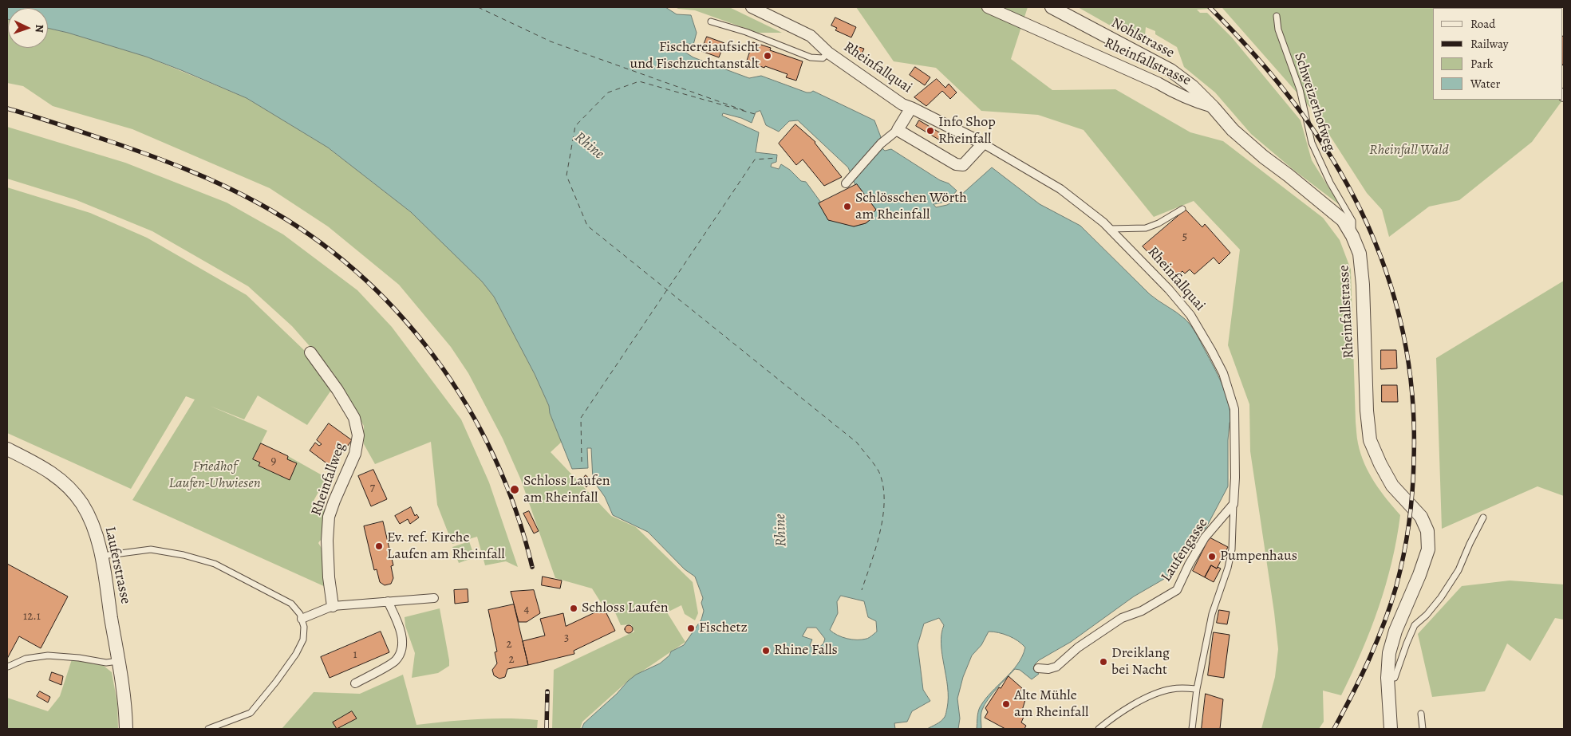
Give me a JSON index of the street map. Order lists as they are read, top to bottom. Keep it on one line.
{"streets":{"street":["Nohlstrasse","Rheinfallstrasse","Rheinfallquai","Rheinfallweg","Laufengasse","Lauferstrasse"],"lane":["Schweizerhofweg"]},"crossings":[["Nohlstrasse","Rheinfallstrasse"],["Rheinfallstrasse","Schweizerhofweg"],["Rheinfallquai","Laufengasse"]],"water":["Rhine"],"parks":["Rheinfall Wald","Friedhof Laufen-Uhwiesen"],"places":["Fischereiaufsicht und Fischzuchtanstalt","Info Shop Rheinfall","Schlösschen Wörth am Rheinfall","Schloss Laufen am Rheinfall","Ev. ref. Kirche Laufen am Rheinfall","Pumpenhaus","Schloss Laufen","Fischetz","Rhine Falls","Dreiklang bei Nacht","Alte Mühle am Rheinfall"],"house_numbers":["5","9","7","4","12.1","3","2","1","2"],"legend":["Road","Railway","Park","Water"],"north":"right"}
